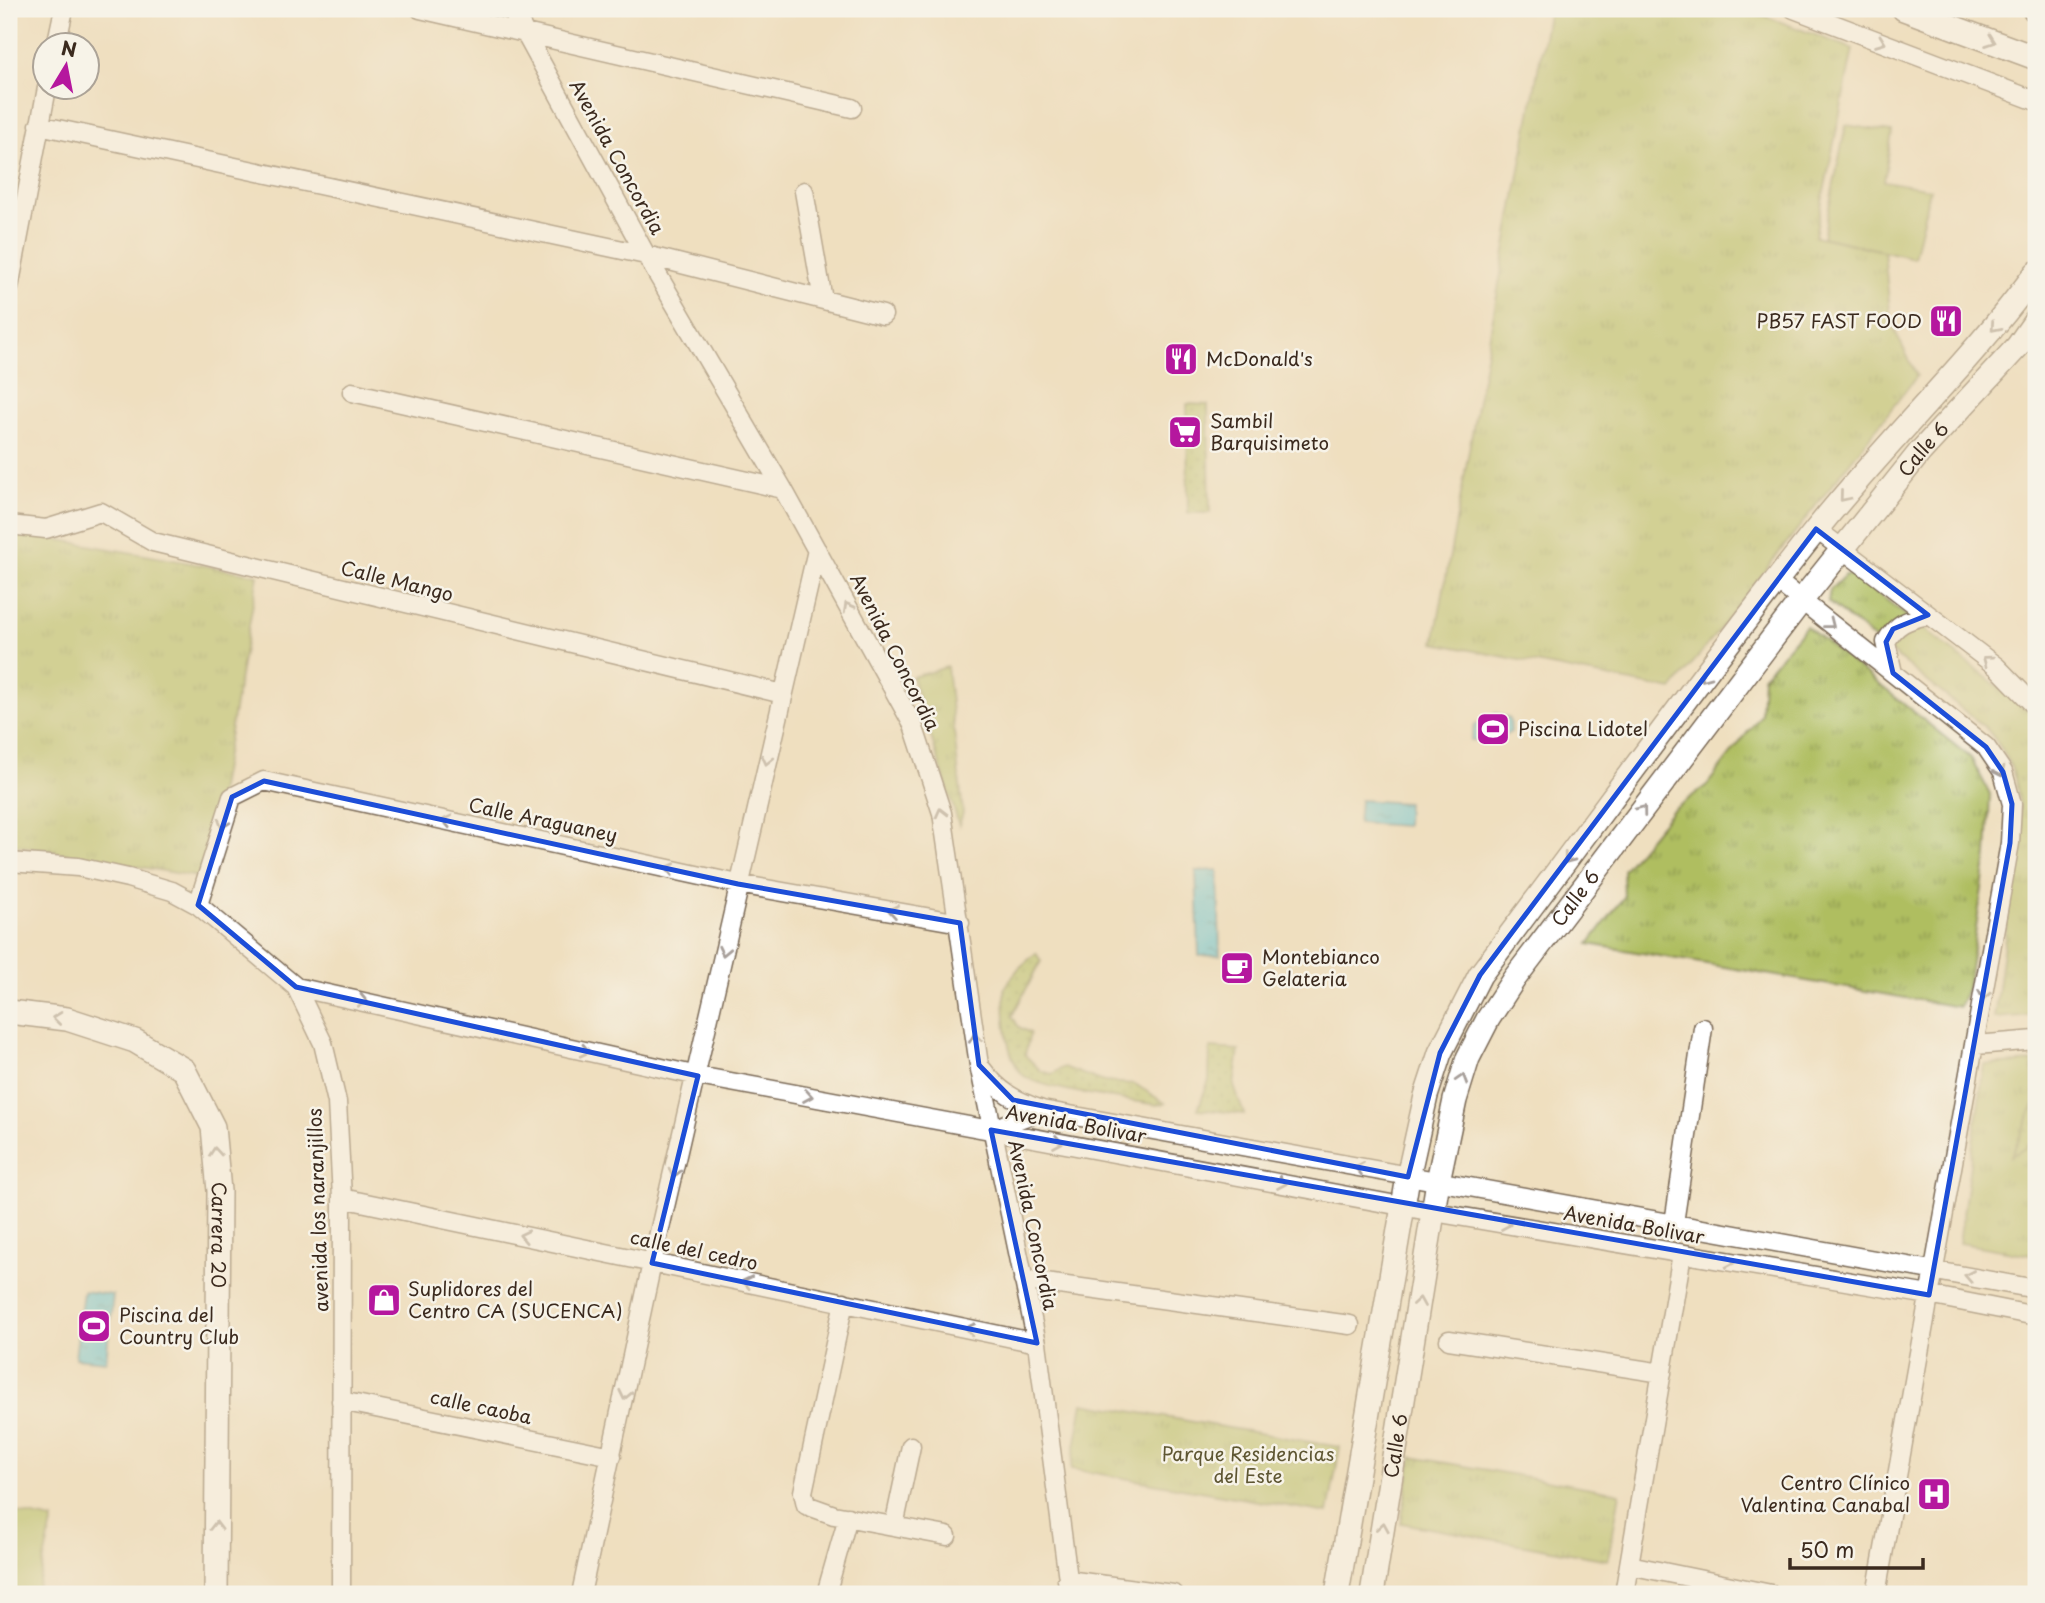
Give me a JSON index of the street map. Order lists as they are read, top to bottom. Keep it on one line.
{"streets":{"street":["Avenida Concordia","Calle 6","Calle Mango","Calle Araguaney","Avenida Bolivar","avenida los naranjillos","Carrera 20","calle del cedro","calle caoba"]},"crossings":[["Avenida Concordia","Calle Araguaney"],["Avenida Concordia","Avenida Bolivar"],["Avenida Concordia","calle del cedro"],["Calle 6","Avenida Bolivar"],["Calle Araguaney","avenida los naranjillos"],["avenida los naranjillos","calle del cedro"],["avenida los naranjillos","calle caoba"]],"one_way":["Calle Araguaney","Carrera 20","calle del cedro"],"parks":["Parque Residencias del Este"],"places":{"restaurant":["PB57 FAST FOOD","McDonald's"],"supermarket":["Sambil Barquisimeto"],"sports":["Piscina Lidotel","Piscina del Country Club"],"cafe":["Montebianco Gelateria"],"shop":["Suplidores del Centro CA (SUCENCA)"],"hospital":["Centro Clínico Valentina Canabal"]},"scale_bar":"50 m","north":"top"}
